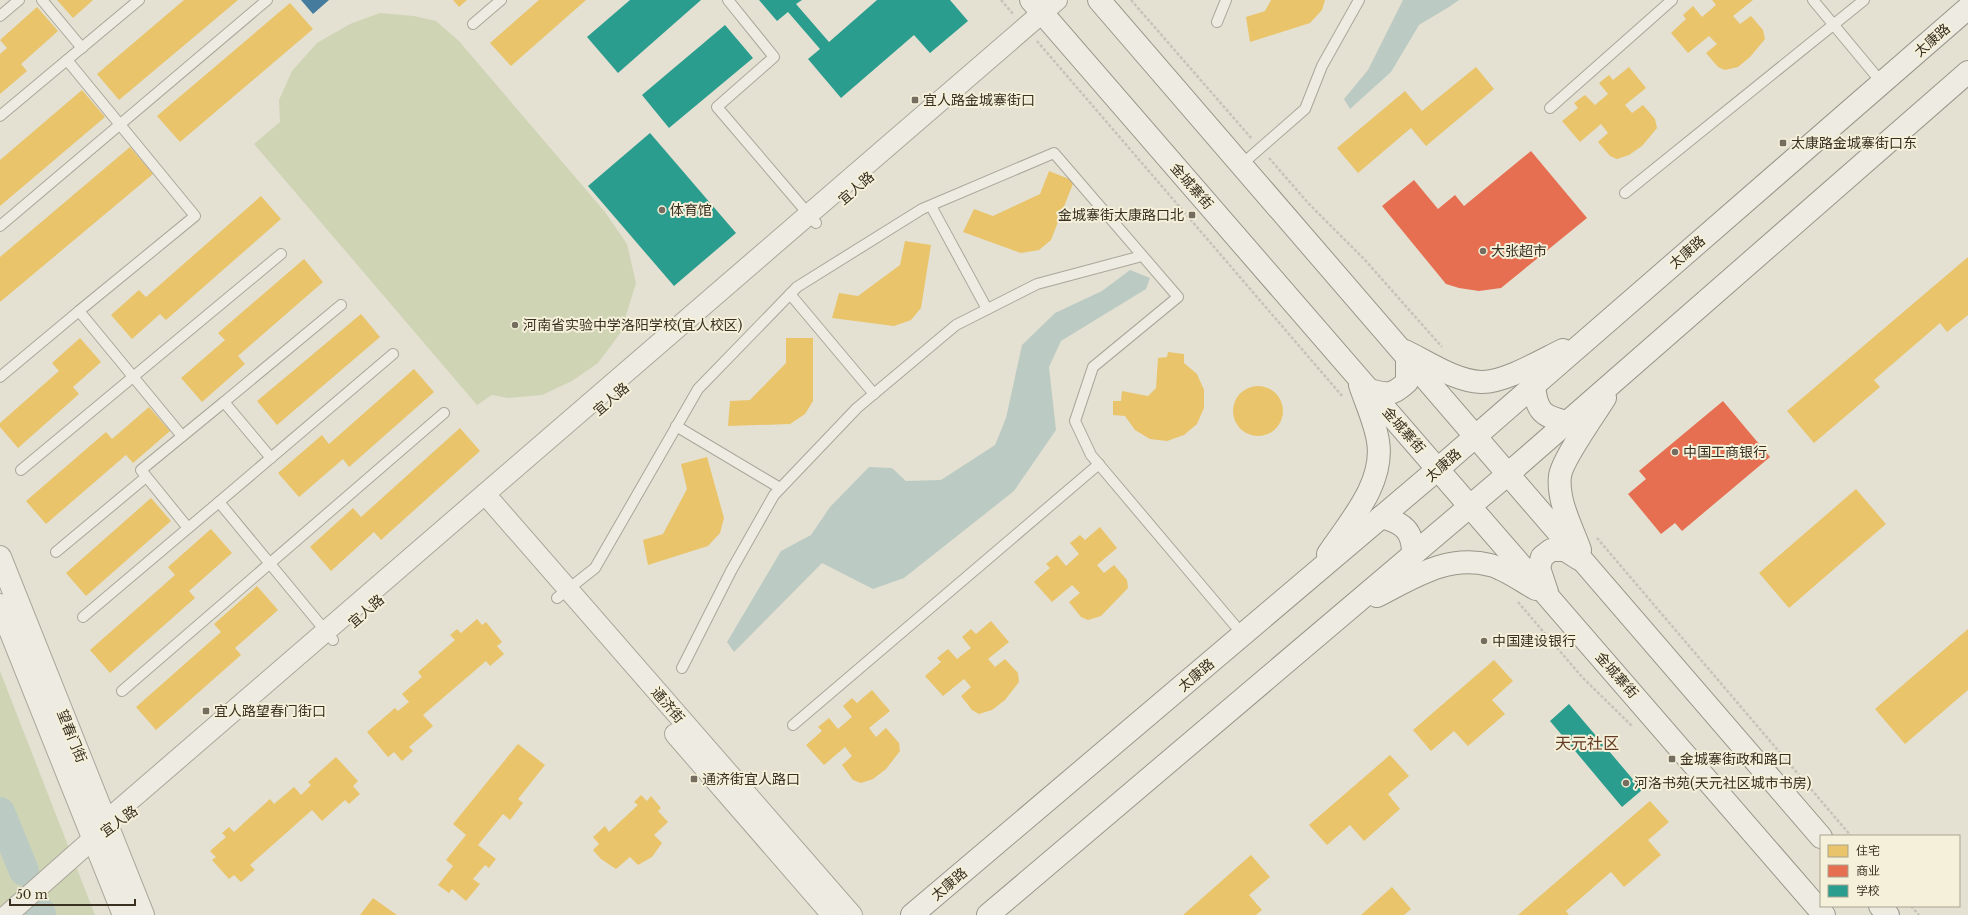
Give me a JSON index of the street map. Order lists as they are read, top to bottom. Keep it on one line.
{"streets":{"main road":["太康路","金城寨街","望春门街"],"street":["宜人路","通济街"]},"crossings":[["太康路","金城寨街"],["金城寨街","宜人路"],["宜人路","通济街"],["宜人路","望春门街"]],"districts":["天元社区"],"places":{"transit":["宜人路金城寨街口","太康路金城寨街口东","金城寨街太康路口北","宜人路望春门街口","金城寨街政和路口","通济街宜人路口"],"other":["体育馆","大张超市","河南省实验中学洛阳学校(宜人校区)","中国工商银行","中国建设银行","河洛书苑(天元社区城市书房)"]},"legend":["住宅","商业","学校"],"scale_bar":"50 m"}
